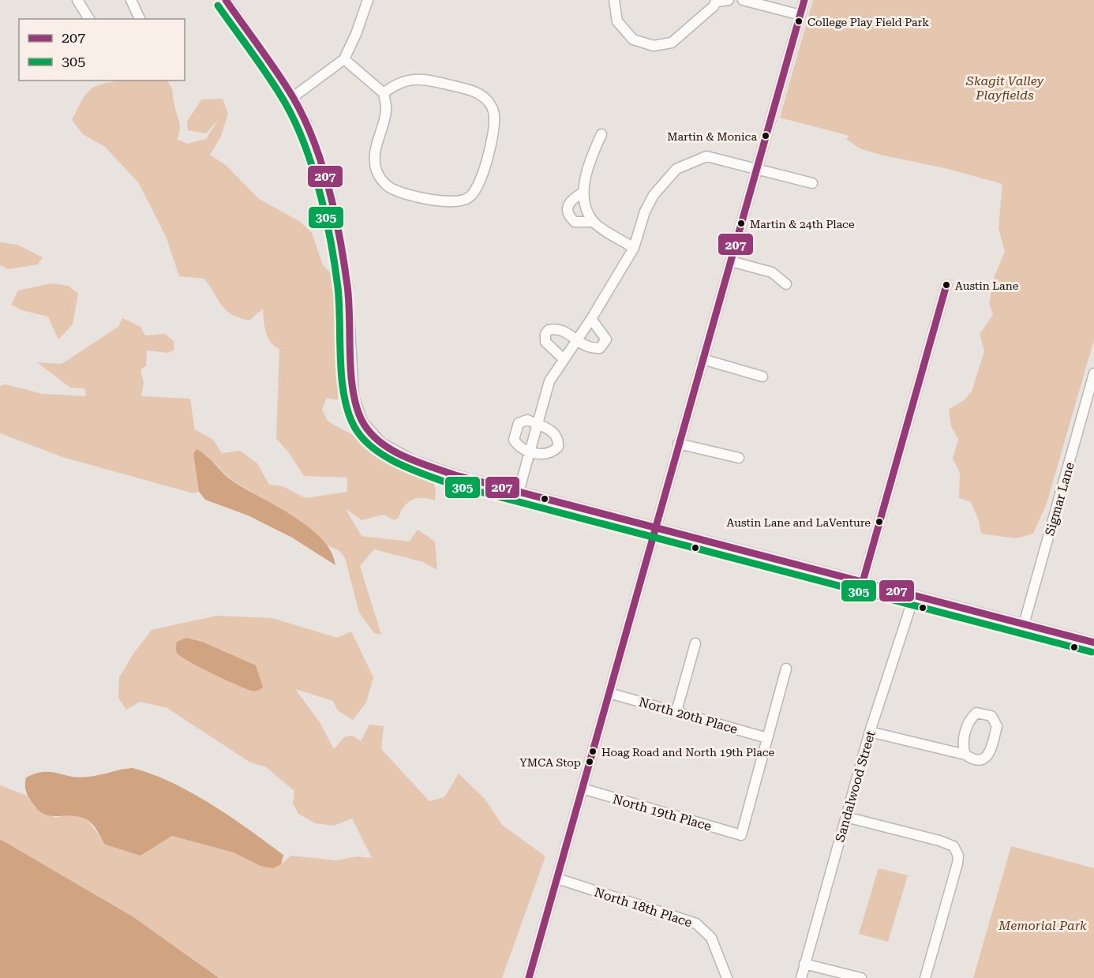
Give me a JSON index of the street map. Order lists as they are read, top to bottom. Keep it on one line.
{"streets":{"street":["Sigmar Lane","North 20th Place","Sandalwood Street","North 19th Place","North 18th Place"]},"crossings":[["North 20th Place","North 19th Place"]],"parks":["Skagit Valley Playfields","Memorial Park"],"places":["College Play Field Park","Martin & Monica","Martin & 24th Place","Austin Lane","Austin Lane and LaVenture","Hoag Road and North 19th Place","YMCA Stop"],"lines":["transit line 207","transit line 305"],"legend":["207","305"]}
